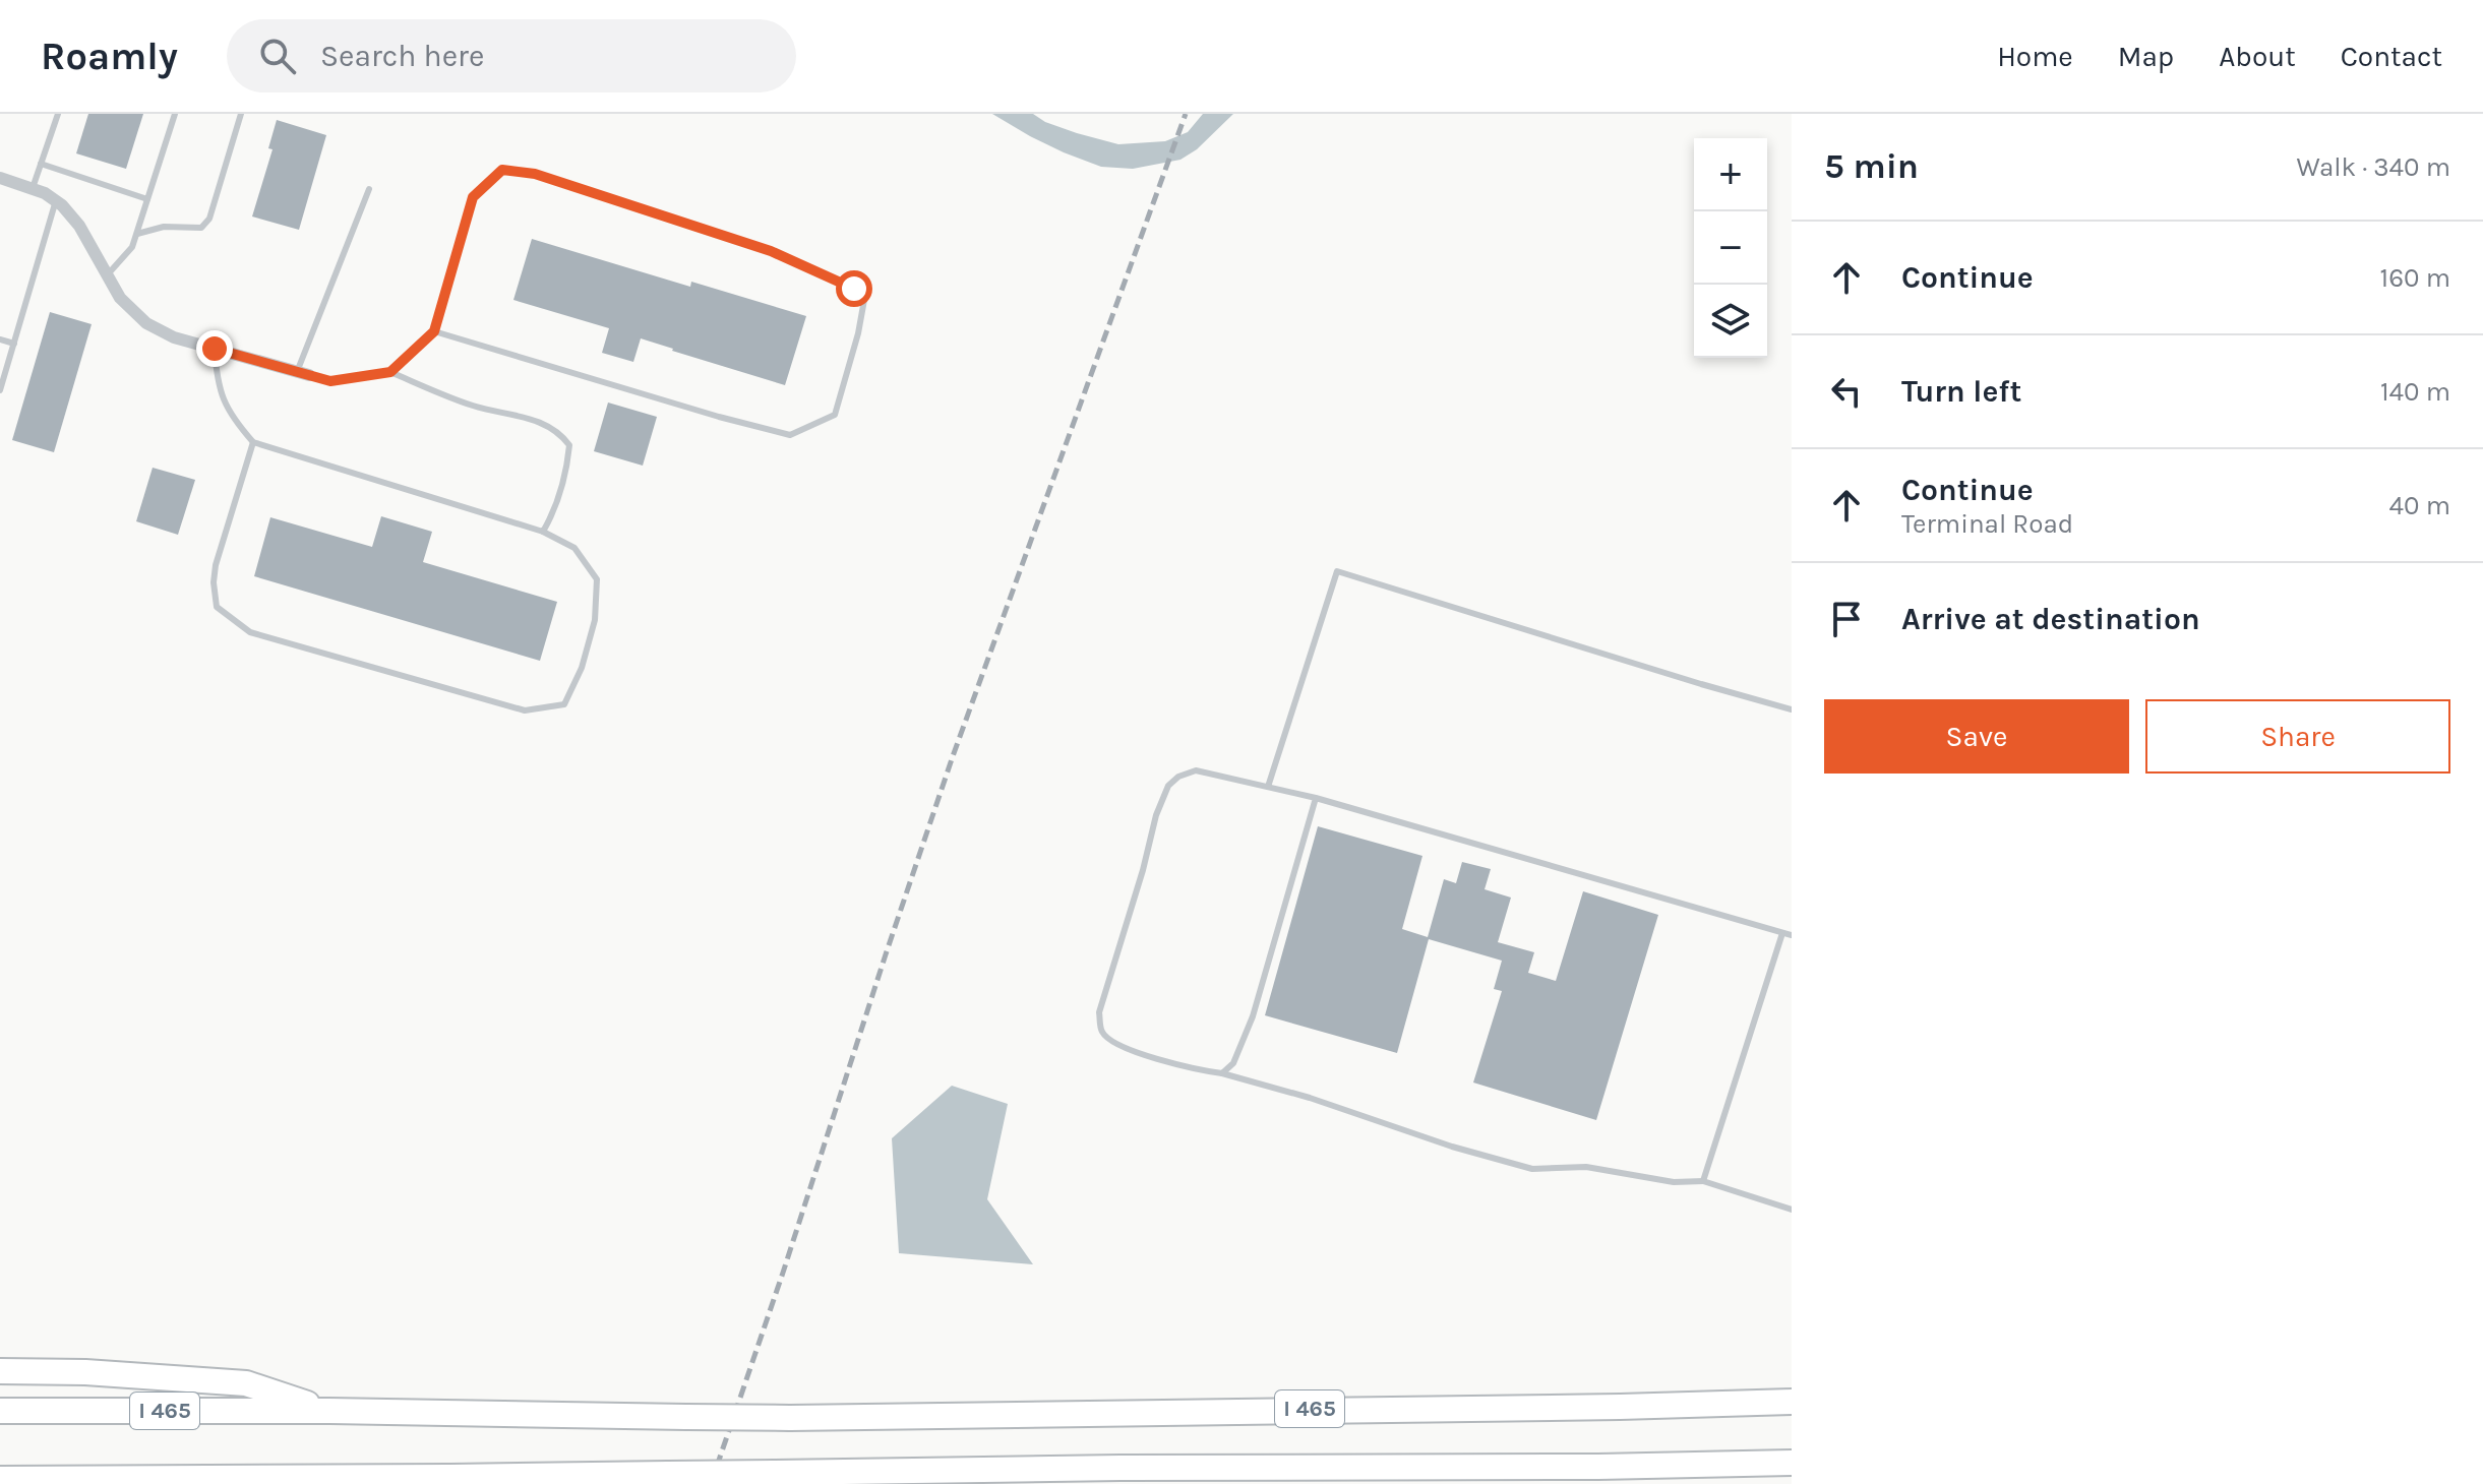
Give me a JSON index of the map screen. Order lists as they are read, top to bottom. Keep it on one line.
{"streets":{"highway":["I 465"]},"page":{"header":"Roamly","search":"Search here","nav":["Home","Map","About","Contact"],"heading":["5 min","Walk · 340 m"],"map_buttons":["+","−"],"list":[["Continue","160 m"],["Turn left","140 m"],["Continue","Terminal Road","40 m"],"Arrive at destination"],"buttons":["Save","Share"]}}
